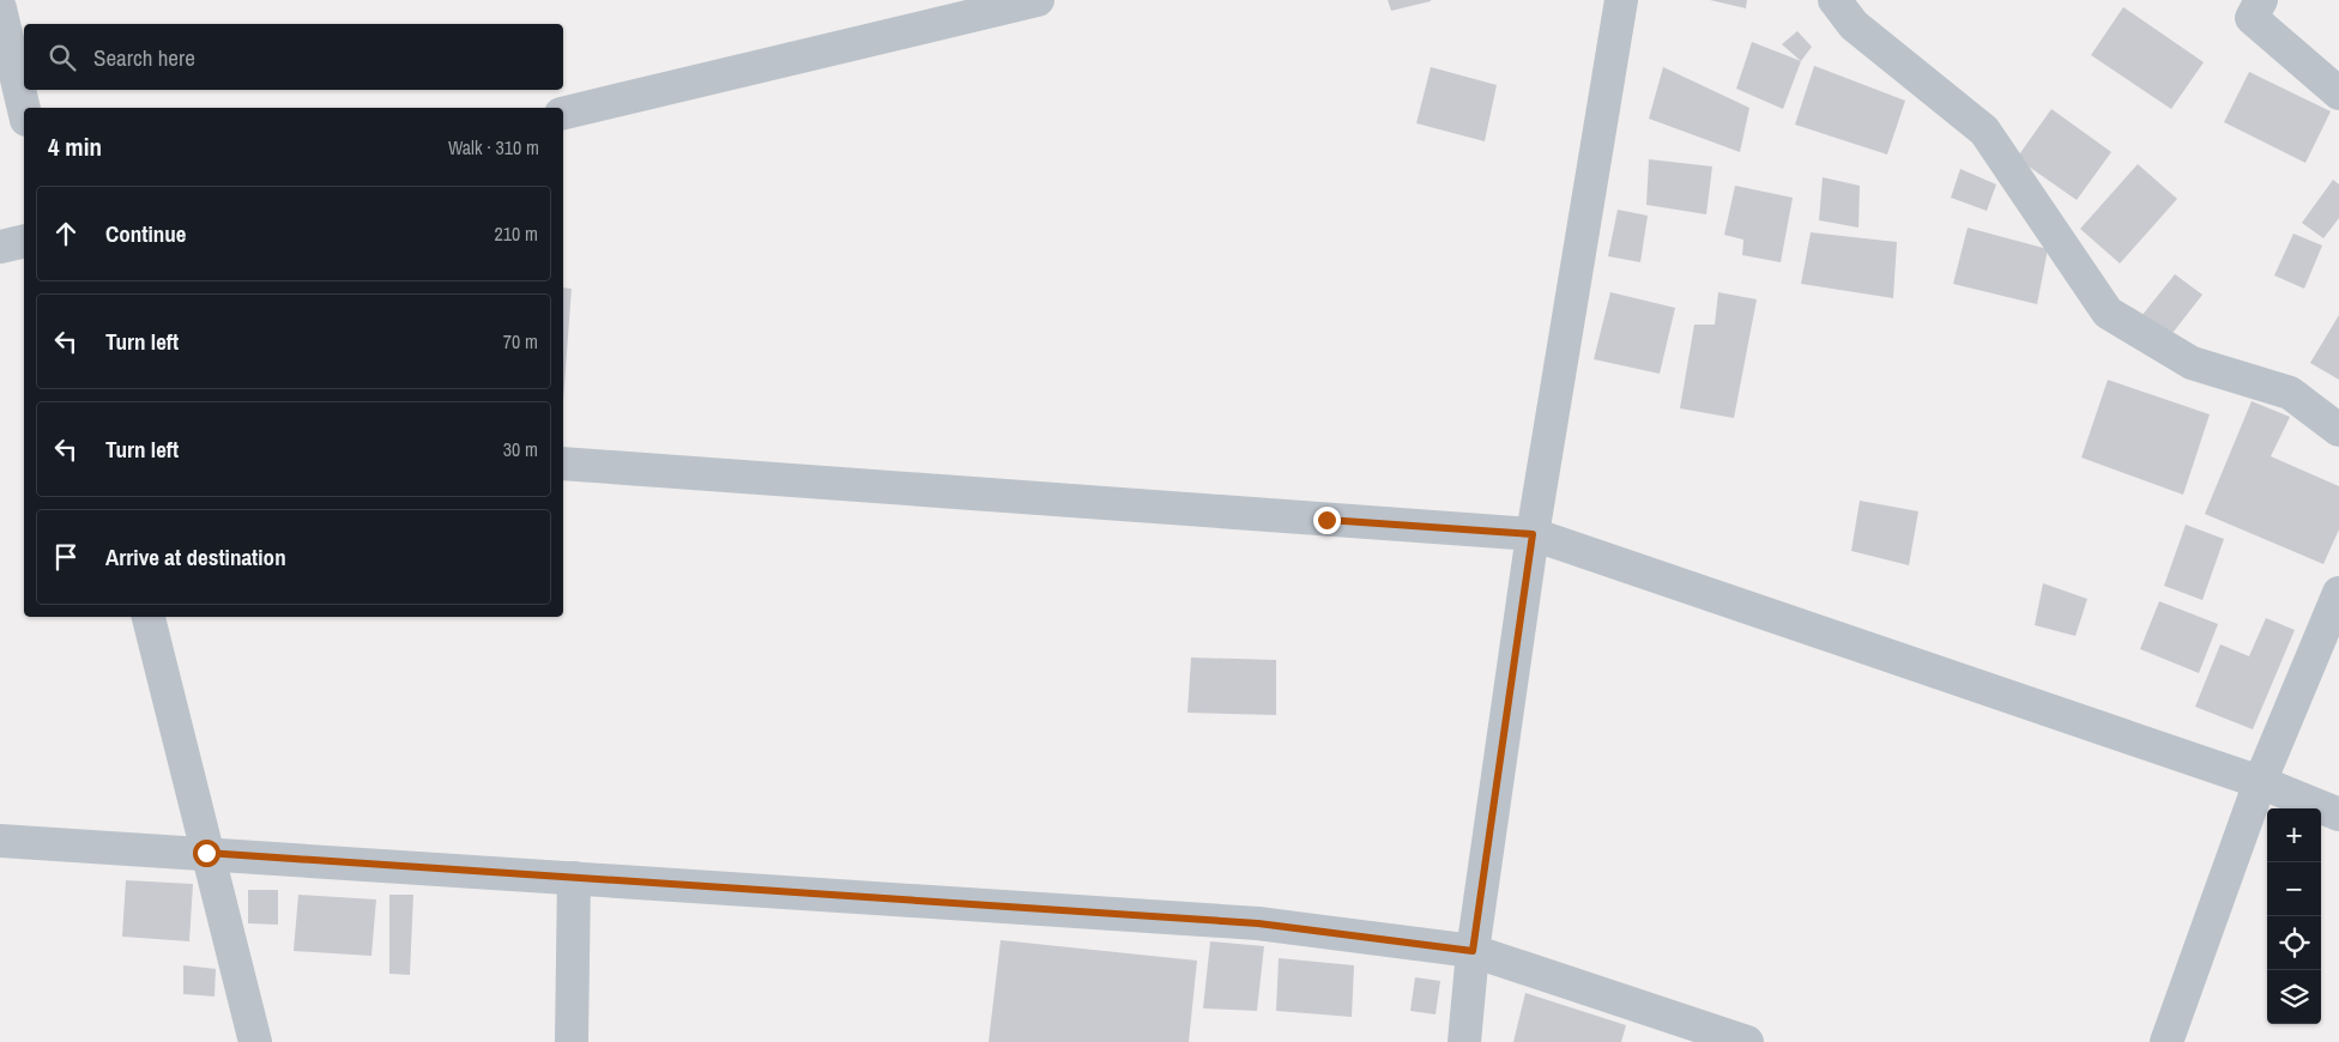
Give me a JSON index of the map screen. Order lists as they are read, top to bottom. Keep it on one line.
{"page":{"search":"Search here","heading":["4 min","Walk · 310 m"],"list":[["Continue","210 m"],["Turn left","70 m"],["Turn left","30 m"],"Arrive at destination"],"map_buttons":["+","−"]}}
